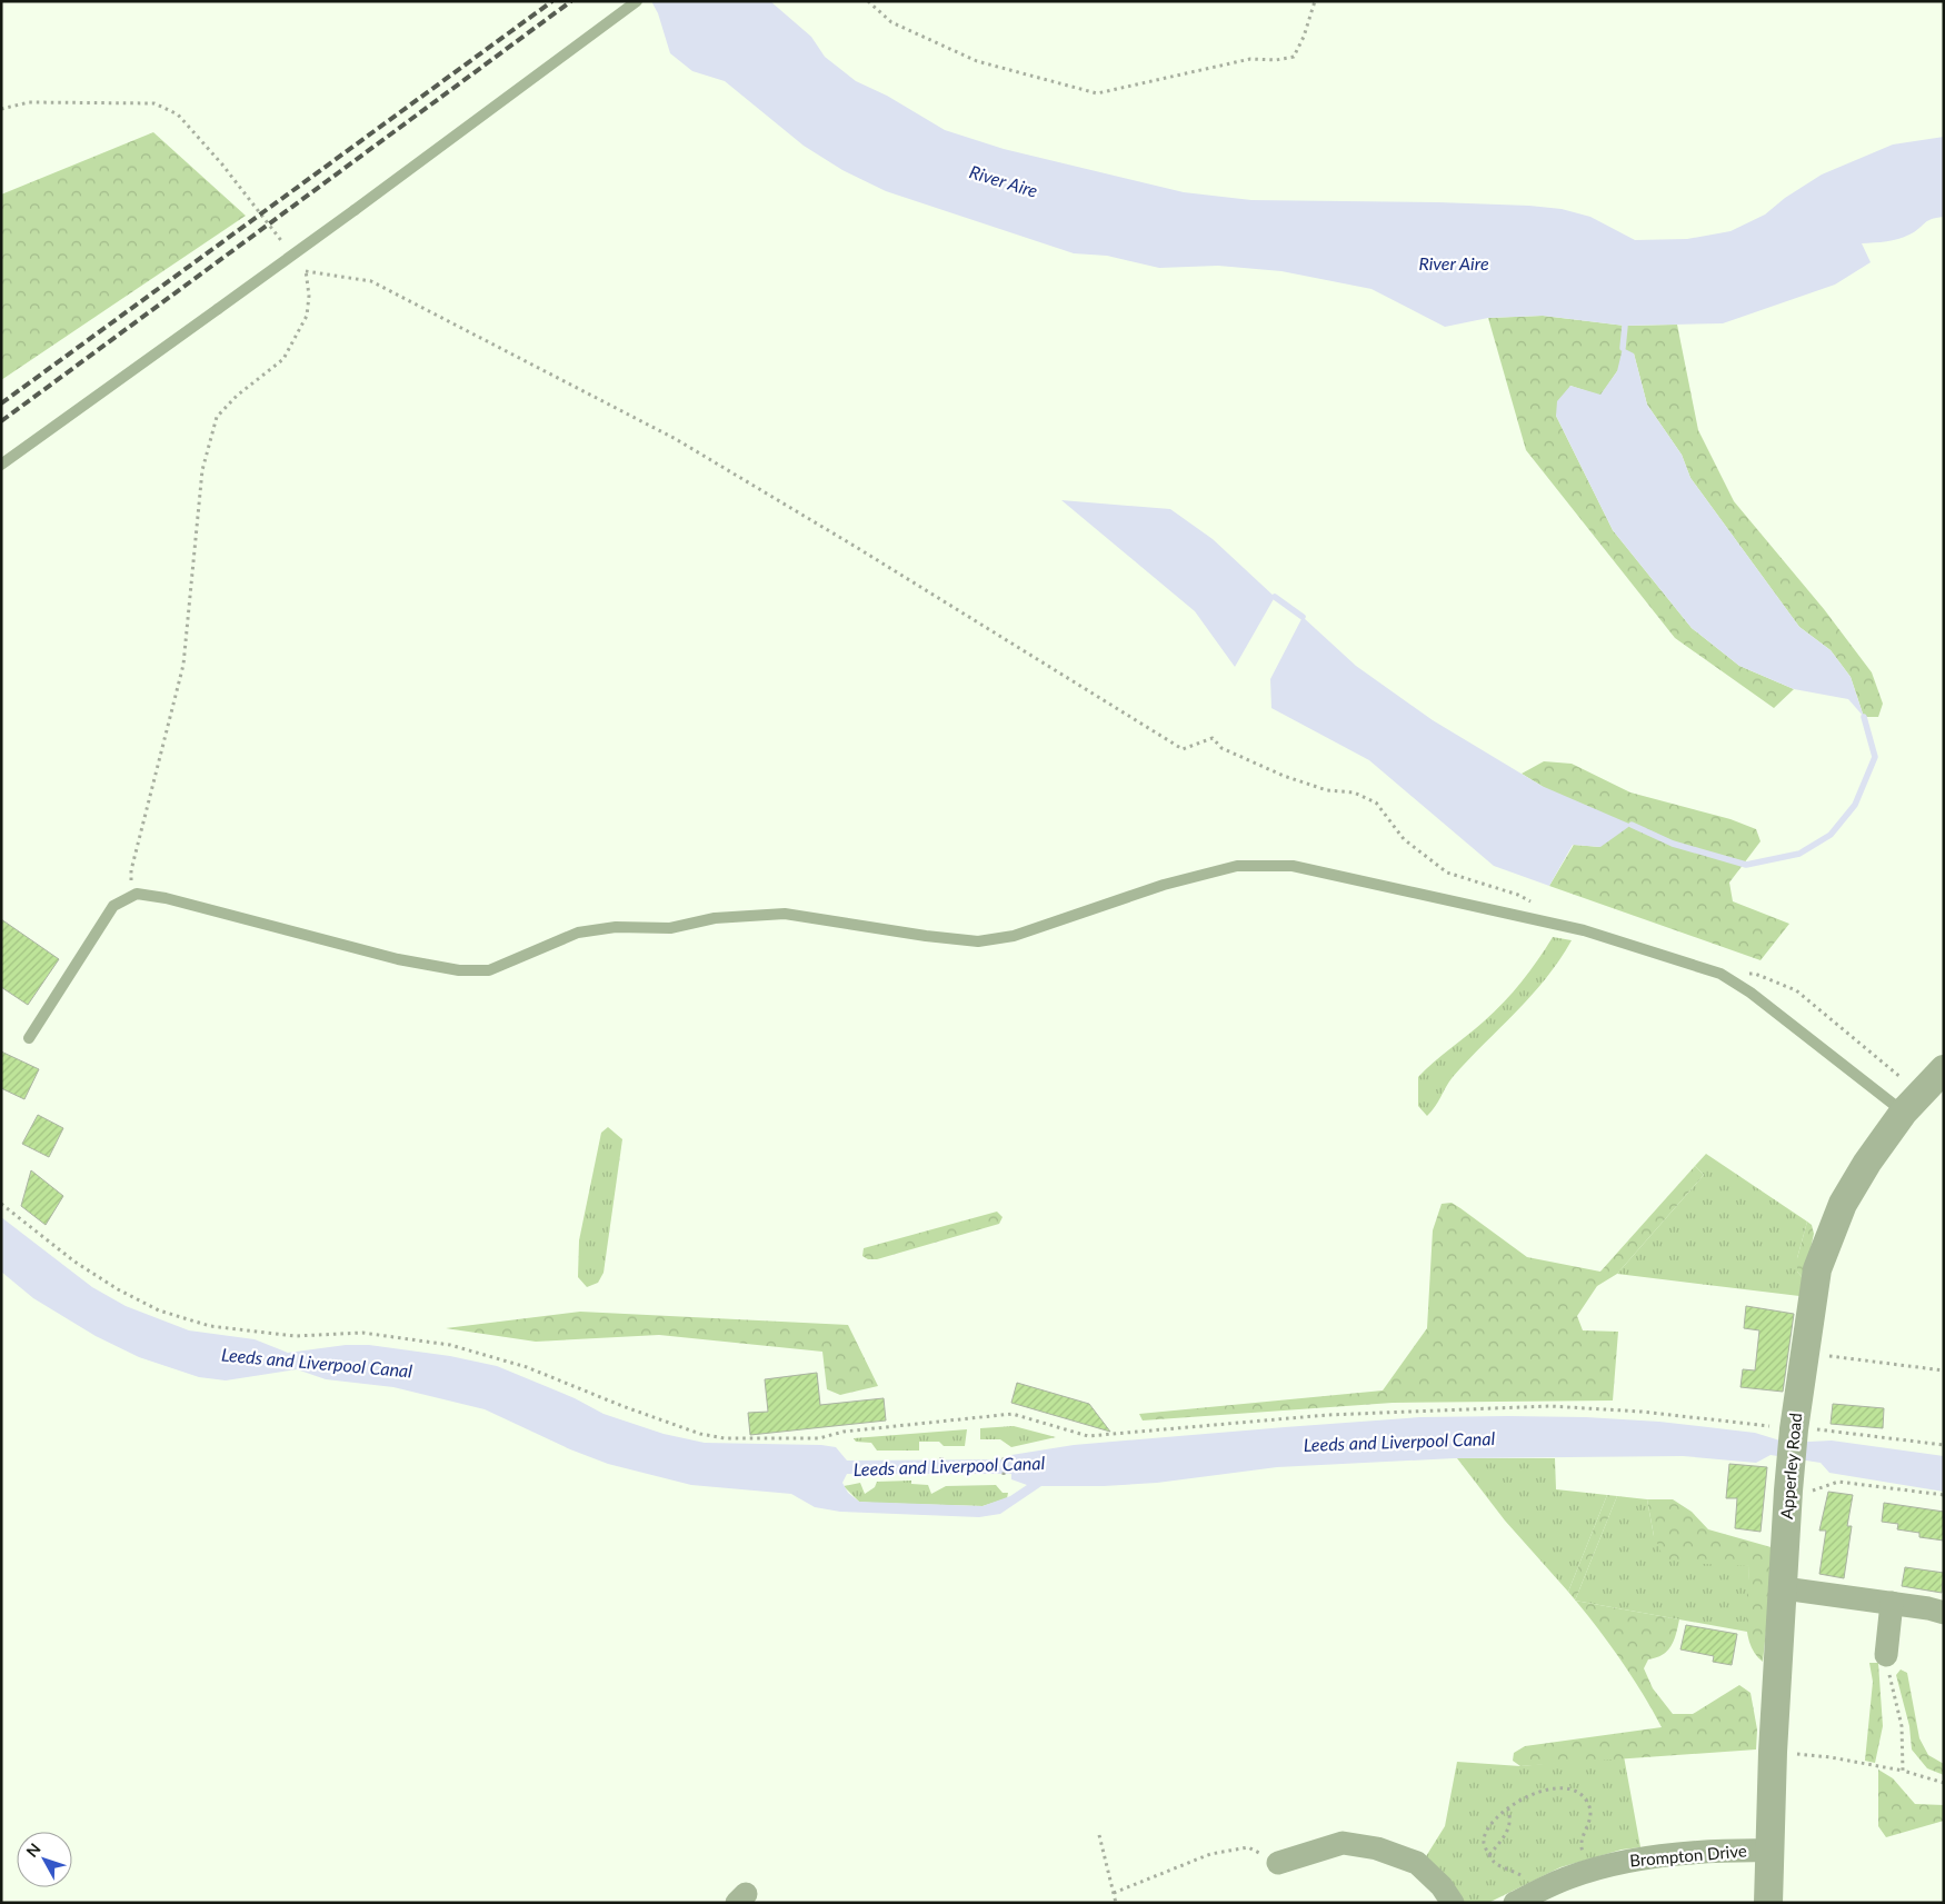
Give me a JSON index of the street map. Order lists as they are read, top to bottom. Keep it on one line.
{"streets":{"street":["Apperley Road","Brompton Drive"]},"crossings":[["Apperley Road","Brompton Drive"]],"water":["River Aire","Leeds and Liverpool Canal"],"north":"top left"}
